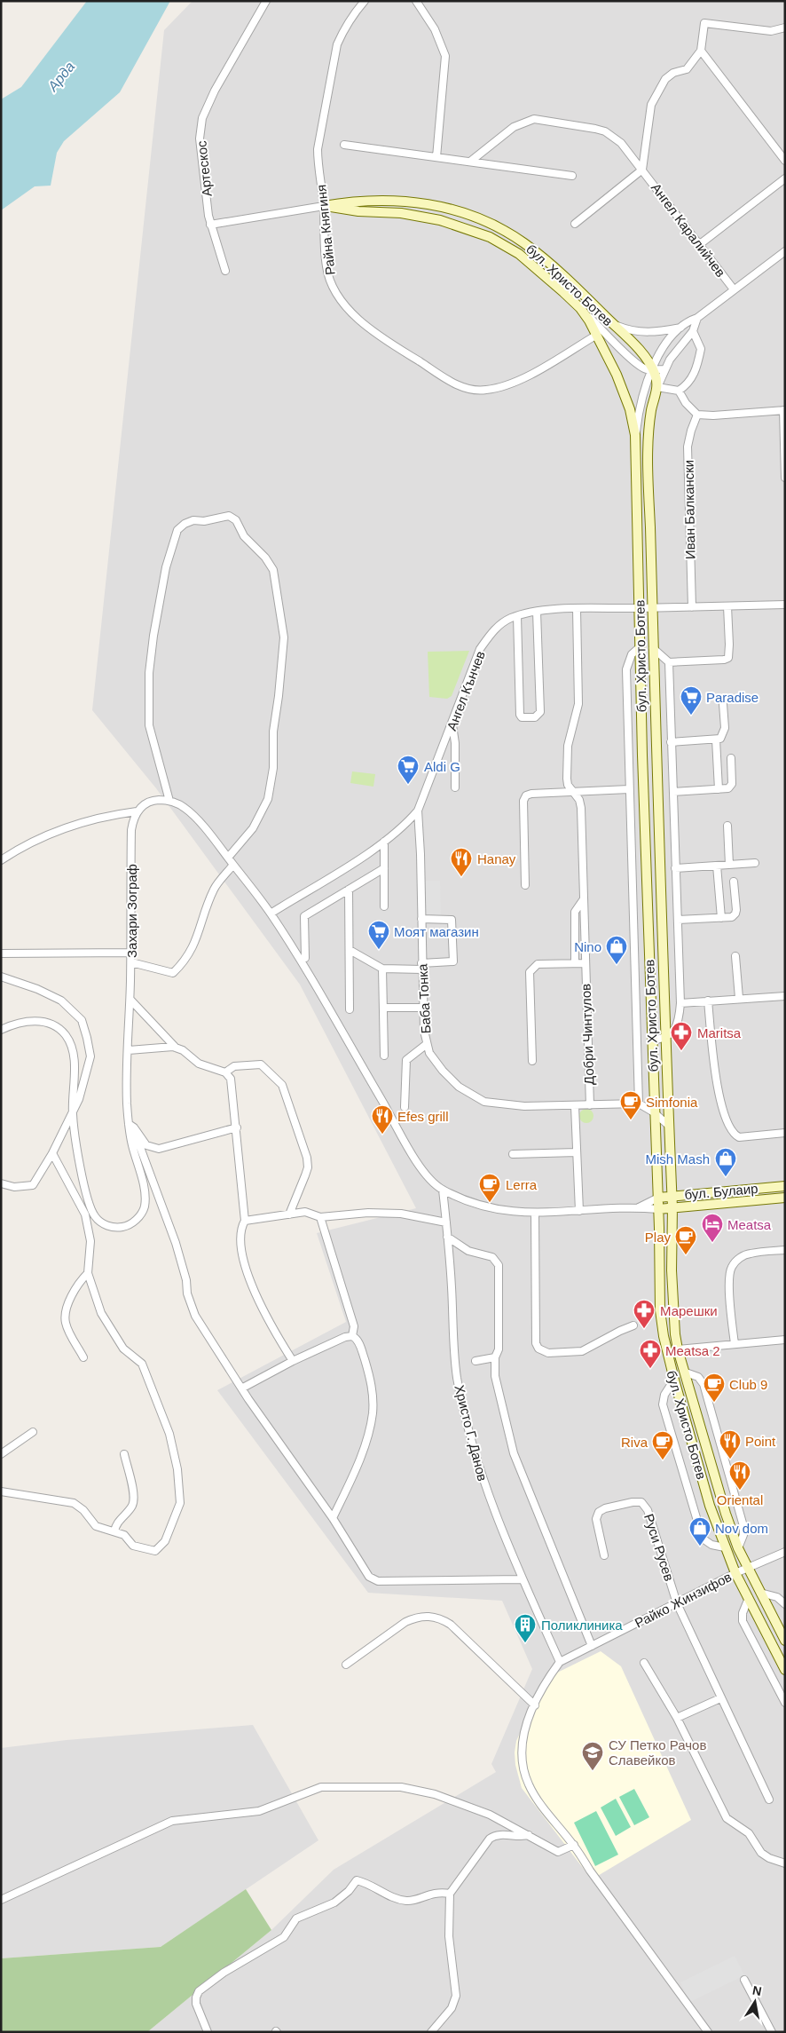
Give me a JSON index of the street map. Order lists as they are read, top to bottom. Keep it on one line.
{"streets":{"main road":["бул. Христо Ботев","бул. Булаир"],"street":["Артескос","Райна Княгиня","Ангел Каралийчев","Иван Балкански","Ангел Кънчев","Захари Зограф","Баба Тонка","Добри Чинтулов","Христо Г. Данов","Руси Русев","Райко Жинзифов"]},"crossings":[["Райна Княгиня","бул. Христо Ботев"],["бул. Христо Ботев","Ангел Кънчев"],["бул. Христо Ботев","Баба Тонка"],["бул. Христо Ботев","бул. Булаир"],["бул. Христо Ботев","Райко Жинзифов"],["Иван Балкански","Ангел Кънчев"],["Ангел Кънчев","Баба Тонка"],["Ангел Кънчев","Добри Чинтулов"],["Баба Тонка","Добри Чинтулов"],["Христо Г. Данов","Райко Жинзифов"],["Руси Русев","Райко Жинзифов"]],"water":["Арда"],"places":{"supermarket":["Paradise","Aldi G","Моят магазин"],"restaurant":["Hanay","Efes grill","Point","Oriental"],"shop":["Nino","Mish Mash","Nov dom"],"pharmacy":["Maritsa","Марешки","Meatsa 2"],"cafe":["Simfonia","Lerra","Play","Club 9","Riva"],"hotel":["Meatsa"],"building":["Поликлиника"],"school or university":["СУ Петко Рачов Славейков"]},"north":"top"}
